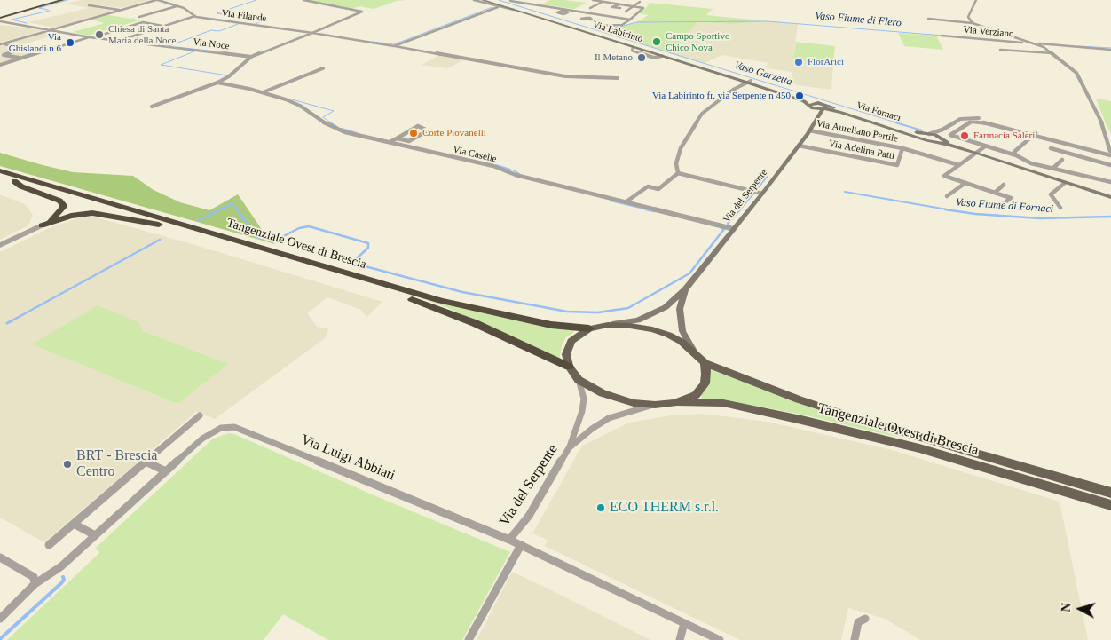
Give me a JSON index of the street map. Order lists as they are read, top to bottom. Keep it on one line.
{"streets":{"highway":["Tangenziale Ovest di Brescia"],"street":["Via Filande","Via Labirinto","Via Verziano","Via Noce","Via Fornaci","Via Aureliano Pertile","Via Adelina Patti","Via Caselle","Via del Serpente","Via Luigi Abbiati"]},"crossings":[["Via Filande","Via Noce"],["Via Labirinto","Via Fornaci"],["Via Fornaci","Via del Serpente"],["Via Aureliano Pertile","Via Adelina Patti"],["Via Aureliano Pertile","Via del Serpente"],["Via Adelina Patti","Via del Serpente"],["Via Caselle","Via del Serpente"],["Via del Serpente","Tangenziale Ovest di Brescia"],["Via del Serpente","Via Luigi Abbiati"]],"water":["Vaso Fiume di Flero","Vaso Garzetta","Vaso Fiume di Fornaci"],"places":["Chiesa di Santa Maria della Noce","Campo Sportivo Chico Nova","Via Ghislandi n 6","Il Metano","FlorArici","Via Labirinto fr. via Serpente n 450","Corte Piovanelli","Farmacia Saleri","BRT - Brescia Centro","ECO THERM s.r.l."],"north":"left"}
